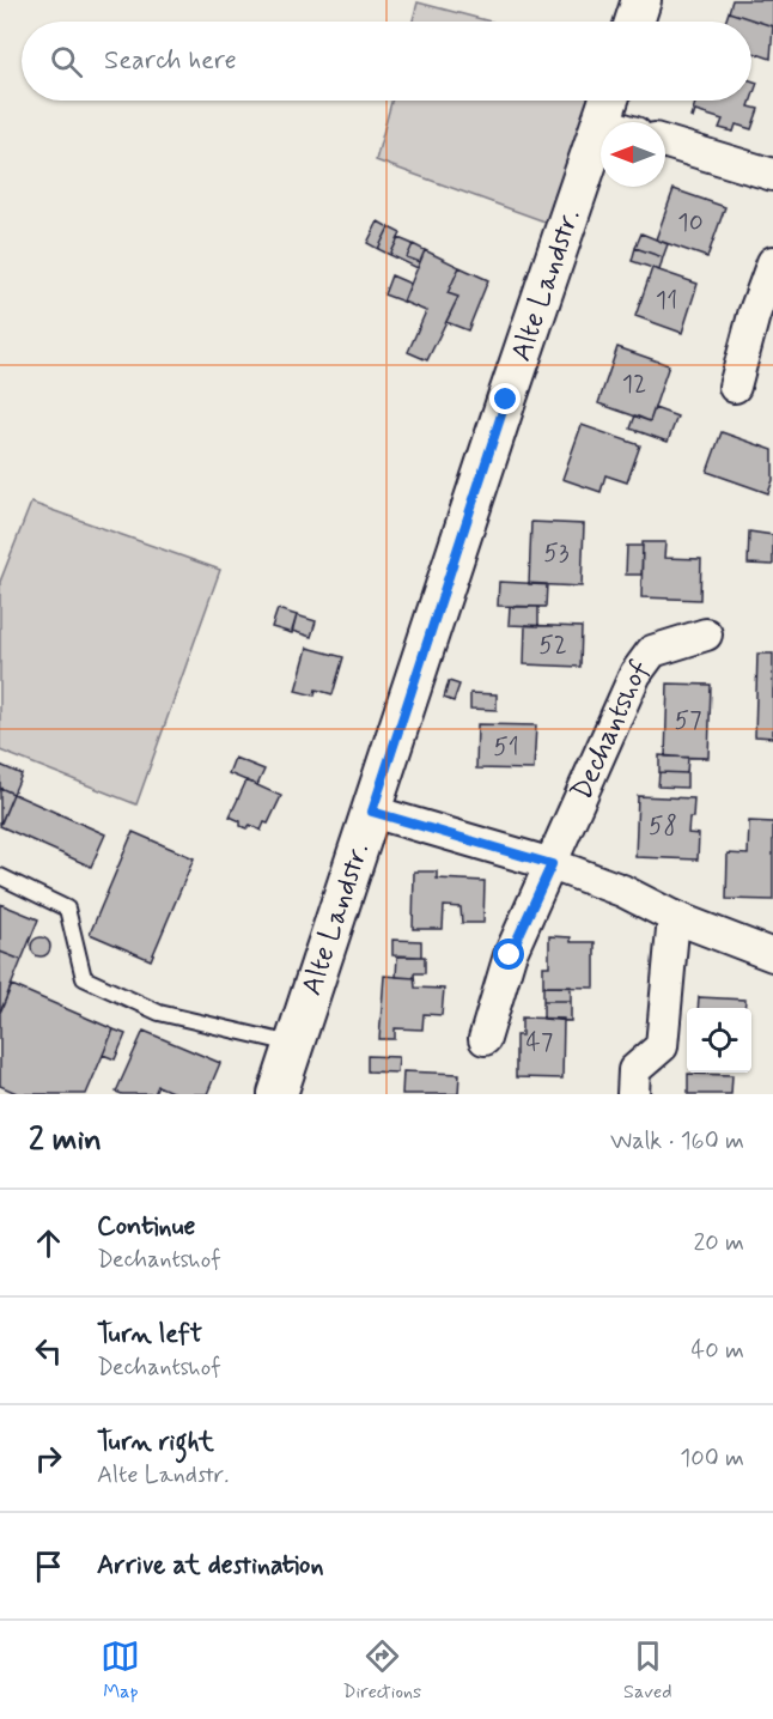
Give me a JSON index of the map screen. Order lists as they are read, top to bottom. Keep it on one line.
{"streets":{"street":["Alte Landstr.","Dechantshof"]},"house_numbers":["10","11","12","53","52","57","51","58","47"],"north":"left","page":{"search":"Search here","heading":["2 min","Walk · 160 m"],"list":[["Continue","Dechantshof","20 m"],["Turn left","Dechantshof","40 m"],["Turn right","Alte Landstr.","100 m"],"Arrive at destination"],"nav":["Map","Directions","Saved"]}}
